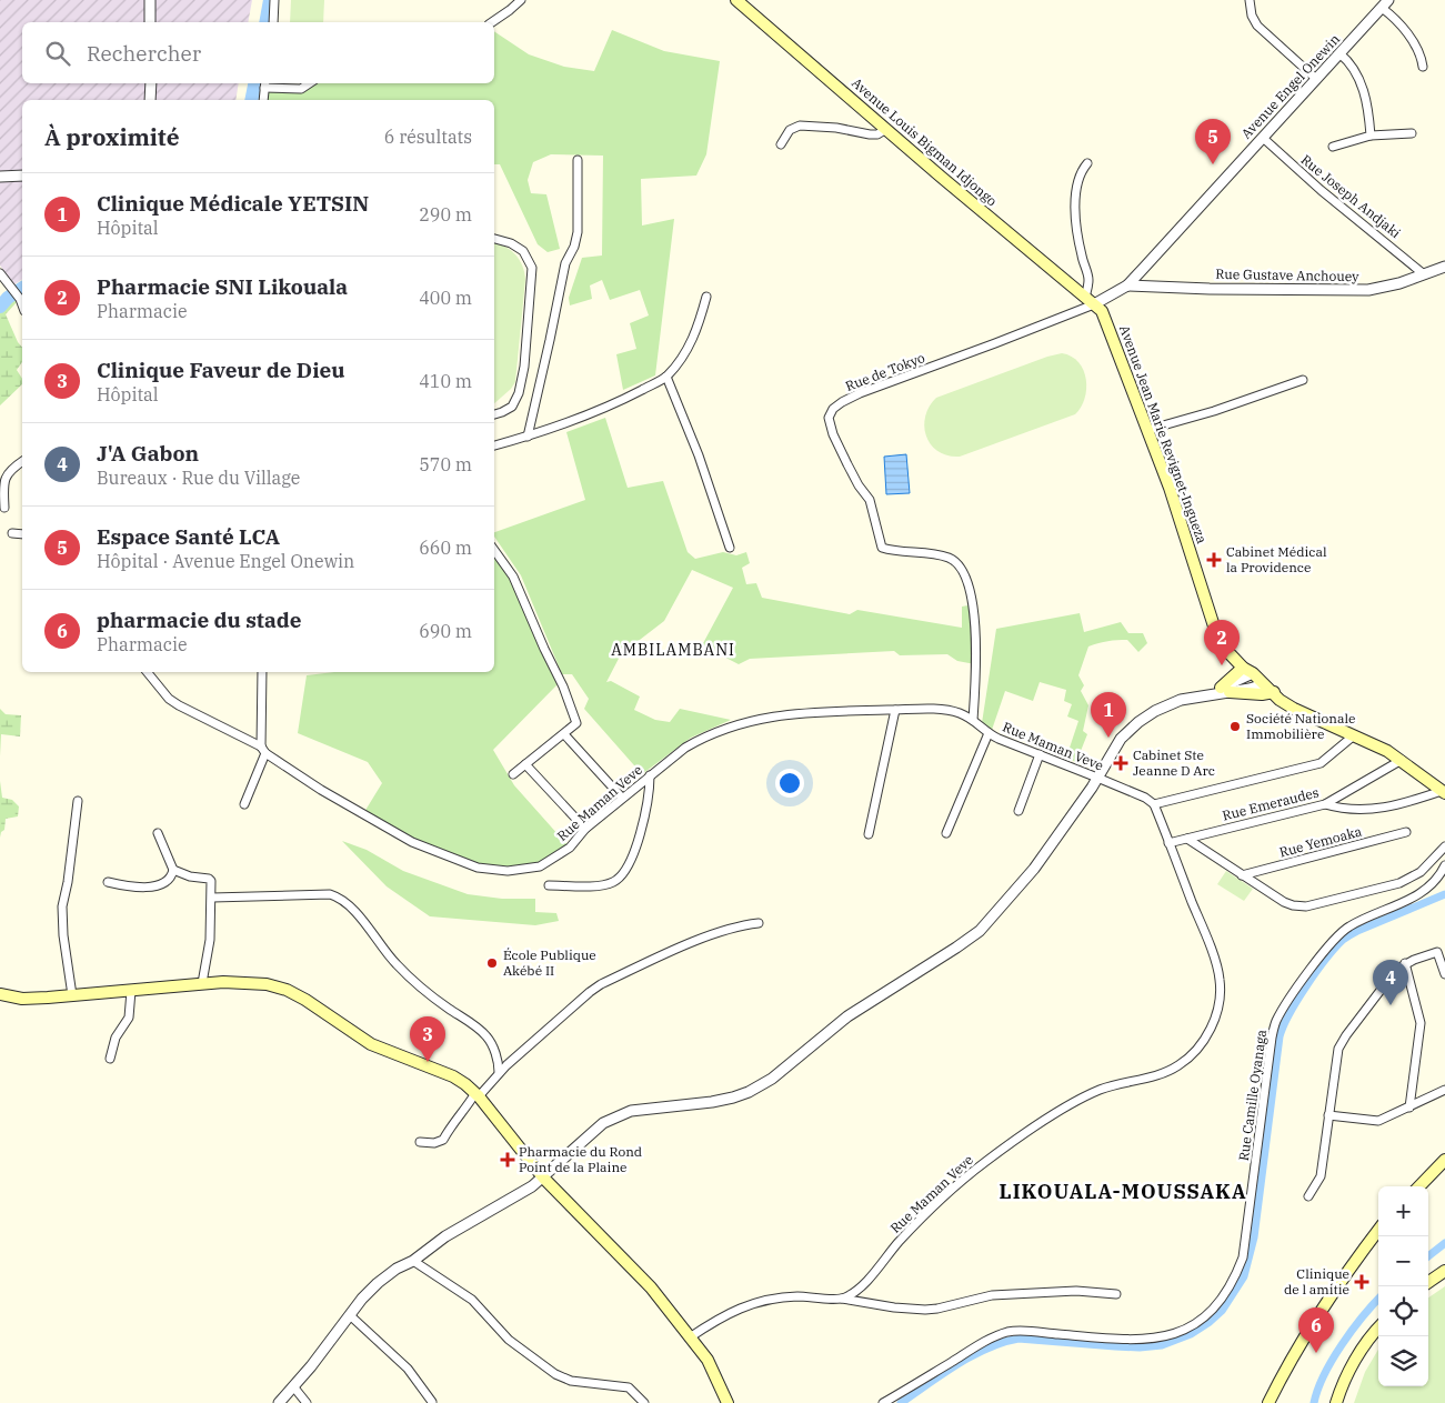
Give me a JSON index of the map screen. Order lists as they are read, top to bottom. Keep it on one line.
{"streets":{"main road":["Avenue Louis Bigman Idjongo","Avenue Jean Marie Revignet-Ingueza"],"street":["Avenue Engel Onewin","Rue Joseph Andjaki","Rue Gustave Anchouey","Rue de Tokyo","Rue Maman Veve","Rue Emeraudes","Rue Yemoaka","Rue Camille Oyanaga"]},"crossings":[["Avenue Engel Onewin","Avenue Louis Bigman Idjongo"],["Avenue Engel Onewin","Rue Joseph Andjaki"],["Avenue Engel Onewin","Rue Gustave Anchouey"],["Avenue Engel Onewin","Rue de Tokyo"],["Avenue Engel Onewin","Avenue Jean Marie Revignet-Ingueza"],["Avenue Louis Bigman Idjongo","Rue de Tokyo"],["Avenue Louis Bigman Idjongo","Avenue Jean Marie Revignet-Ingueza"],["Rue Joseph Andjaki","Rue Gustave Anchouey"],["Rue de Tokyo","Avenue Jean Marie Revignet-Ingueza"],["Rue de Tokyo","Rue Maman Veve"],["Avenue Jean Marie Revignet-Ingueza","Rue Emeraudes"],["Rue Maman Veve","Rue Emeraudes"]],"districts":["AMBILAMBANI","LIKOUALA-MOUSSAKA"],"places":{"health":["Cabinet Médical la Providence","Cabinet Ste Jeanne D Arc","Pharmacie du Rond Point de la Plaine","Clinique de l amitie"],"other":["Société Nationale Immobilière","École Publique Akébé II"]},"page":{"search":"Rechercher","heading":["À proximité","6 résultats"],"pins":["5","2","1","4","3","6"],"list":[{"mark":"1","name":"Clinique Médicale YETSIN","note":"Hôpital","value":"290 m"},{"mark":"2","name":"Pharmacie SNI Likouala","note":"Pharmacie","value":"400 m"},{"mark":"3","name":"Clinique Faveur de Dieu","note":"Hôpital","value":"410 m"},{"mark":"4","name":"J'A Gabon","note":"Bureaux · Rue du Village","value":"570 m"},{"mark":"5","name":"Espace Santé LCA","note":"Hôpital · Avenue Engel Onewin","value":"660 m"},{"mark":"6","name":"pharmacie du stade","note":"Pharmacie","value":"690 m"}],"map_buttons":["+","−"]}}
